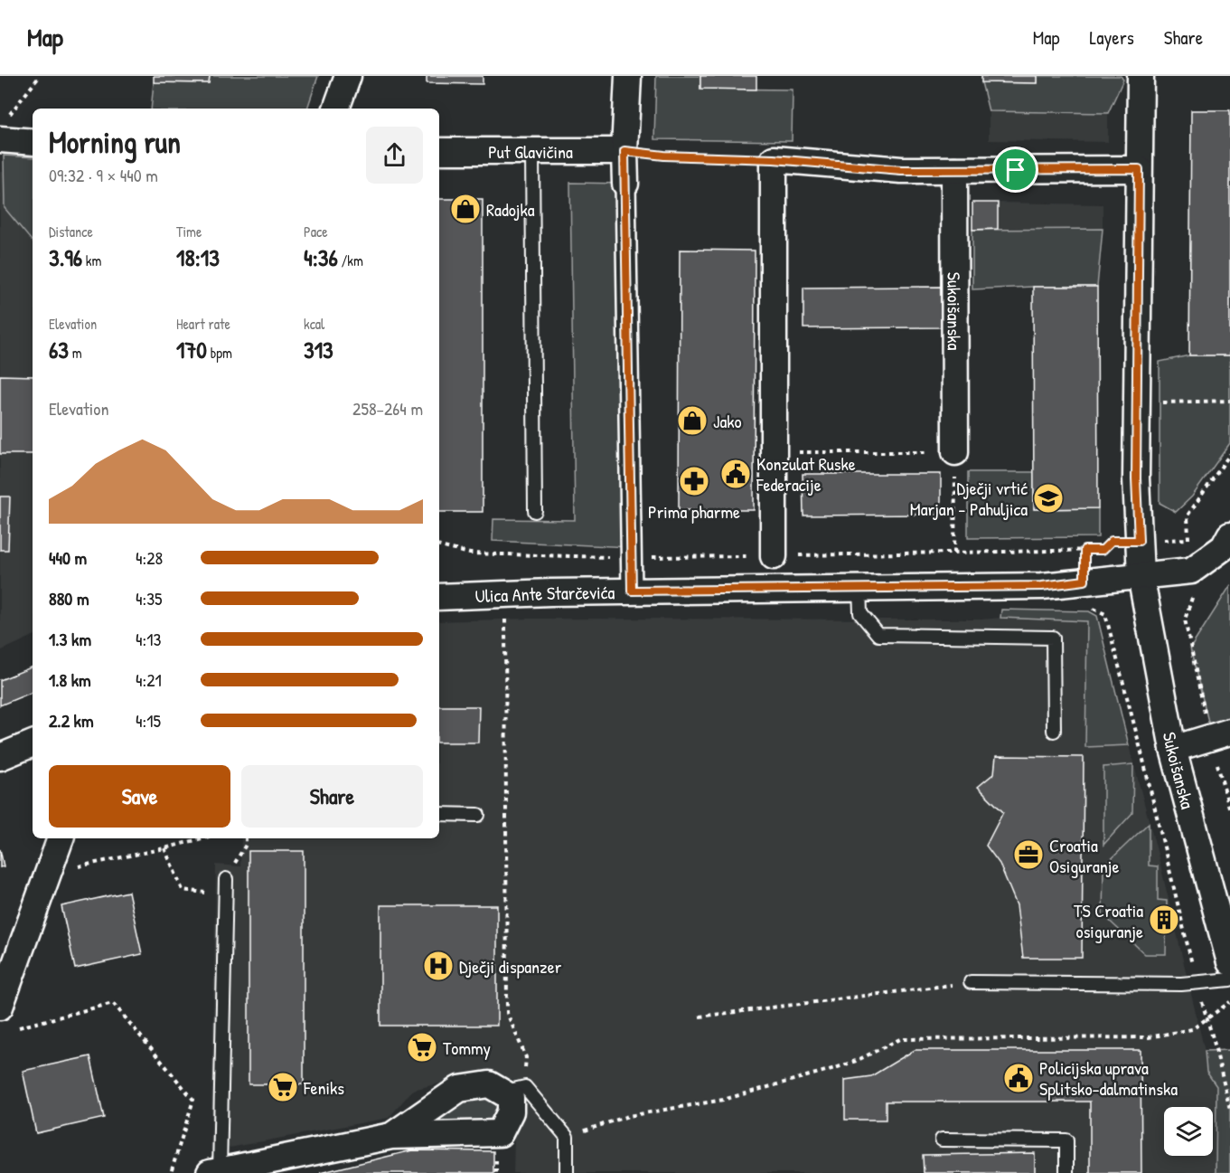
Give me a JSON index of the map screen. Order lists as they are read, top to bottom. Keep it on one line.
{"streets":{"street":["Put Glavičina","Sukoišanska","Ulica Ante Starčevića"]},"crossings":[["Sukoišanska","Ulica Ante Starčevića"]],"places":{"shop":["Radojka","Jako"],"public building":["Konzulat Ruske Federacije","Policijska uprava Splitsko-dalmatinska"],"pharmacy":["Prima pharme"],"school or university":["Dječji vrtić Marjan - Pahuljica"],"office":["Croatia Osiguranje"],"building":["TS Croatia osiguranje"],"hospital":["Dječji dispanzer"],"supermarket":["Tommy","Feniks"]},"page":{"header":"Map","nav":["Map","Layers","Share"],"heading":["Morning run","09:32 · 9 × 440 m"],"stats":[["Distance","3.96 km"],["Time","18:13"],["Pace","4:36 /km"],["Elevation","63 m"],["Heart rate","170 bpm"],["kcal","313"]],"chart":["Elevation","258–264 m"],"list":[{"name":"440 m","note":"4:28"},{"name":"880 m","note":"4:35"},{"name":"1.3 km","note":"4:13"},{"name":"1.8 km","note":"4:21"},{"name":"2.2 km","note":"4:15"}],"buttons":["Save","Share"]}}
